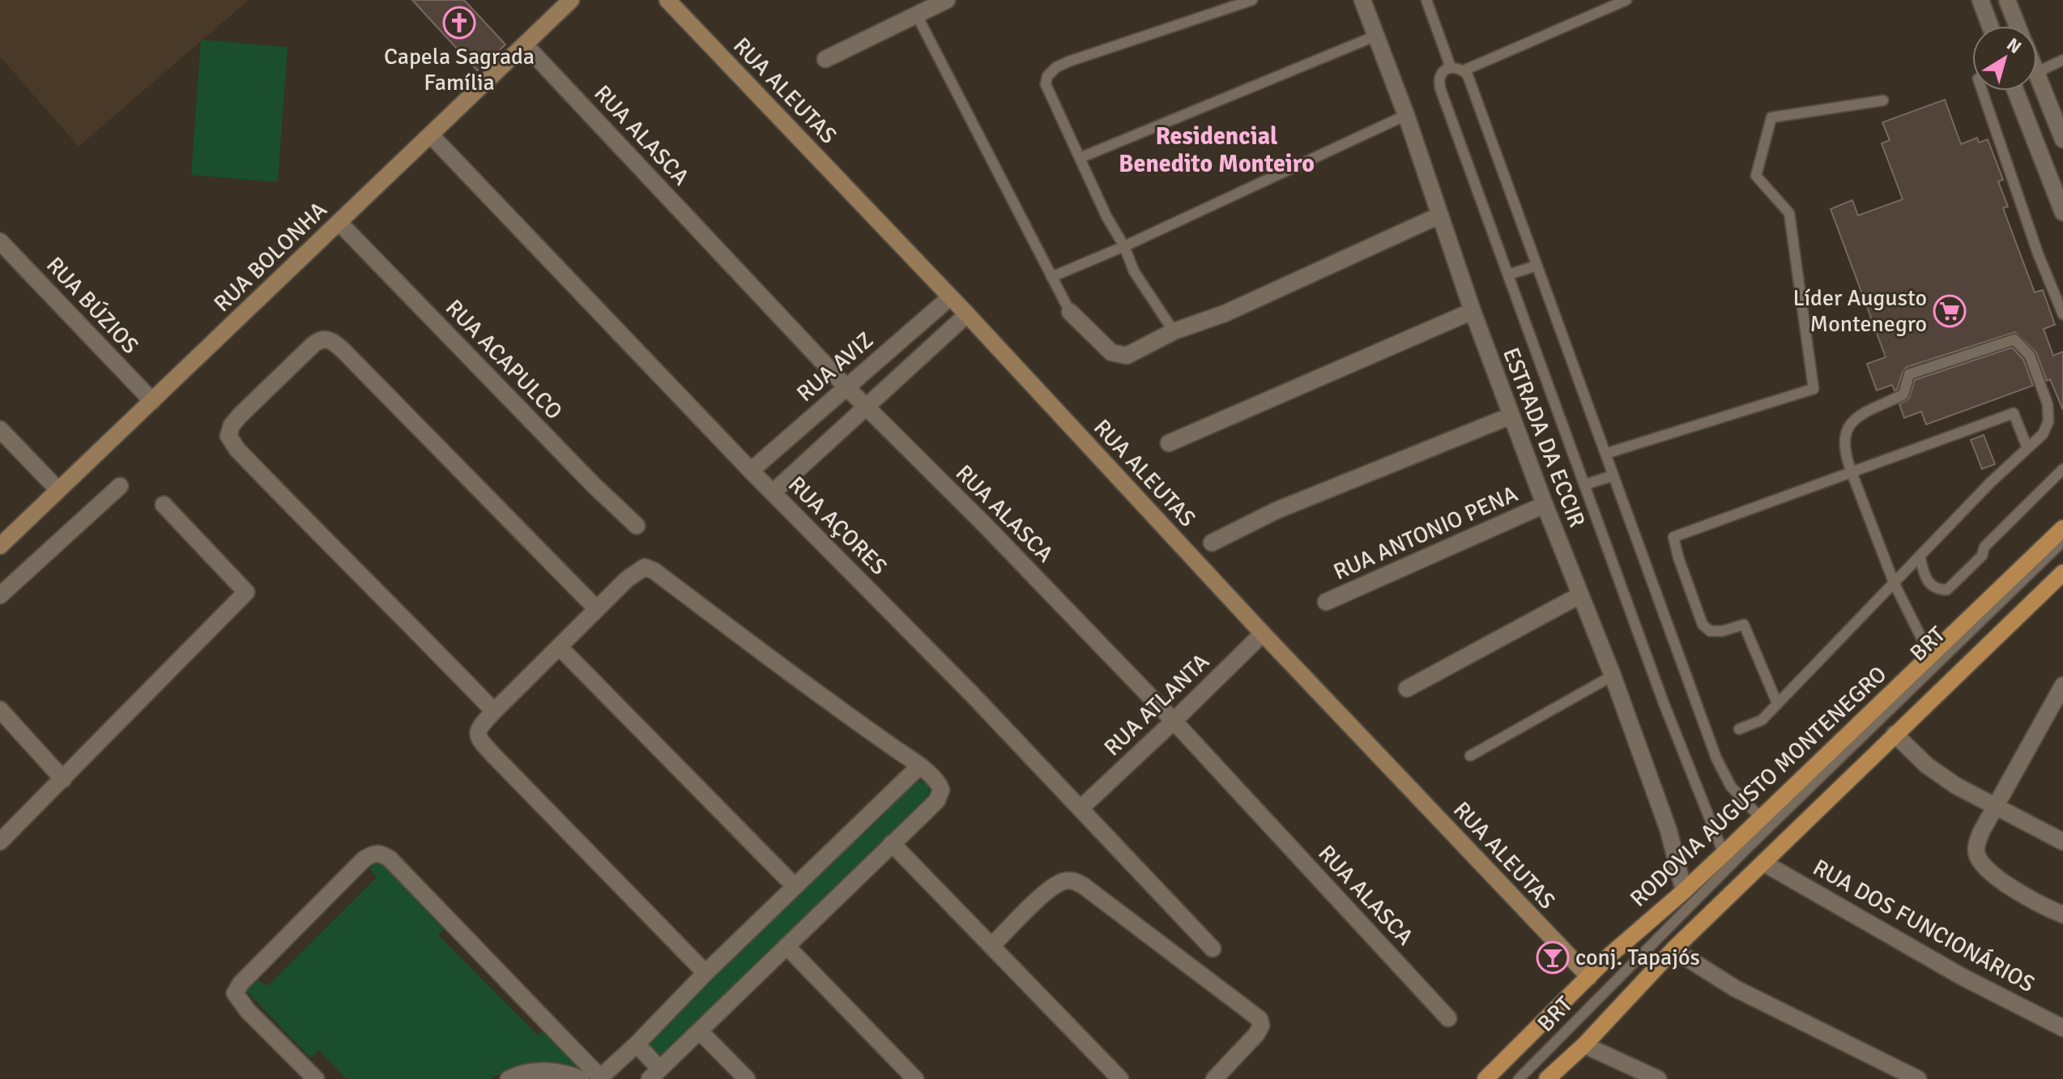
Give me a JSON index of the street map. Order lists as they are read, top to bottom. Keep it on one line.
{"streets":{"main road":["RODOVIA AUGUSTO MONTENEGRO"],"street":["RUA ALEUTAS","RUA ALASCA","RUA BOLONHA","RUA BÚZIOS","RUA ACAPULCO","RUA AVIZ","ESTRADA DA ECCIR","RUA AÇORES","RUA ANTONIO PENA","RUA ATLANTA","RUA DOS FUNCIONÁRIOS"],"lane":["BRT"]},"crossings":[["RUA ALEUTAS","RUA AVIZ"],["RUA ALEUTAS","RUA ATLANTA"],["RUA ALEUTAS","RODOVIA AUGUSTO MONTENEGRO"],["RUA ALASCA","RUA BOLONHA"],["RUA ALASCA","RUA AVIZ"],["RUA ALASCA","RUA ATLANTA"],["RUA BOLONHA","RUA BÚZIOS"],["RUA BOLONHA","RUA ACAPULCO"],["RUA BOLONHA","RUA AÇORES"],["RUA AVIZ","RUA AÇORES"],["ESTRADA DA ECCIR","RUA ANTONIO PENA"],["ESTRADA DA ECCIR","RODOVIA AUGUSTO MONTENEGRO"],["RUA AÇORES","RUA ATLANTA"]],"districts":["Residencial Benedito Monteiro"],"places":{"church":["Capela Sagrada Família"],"supermarket":["Líder Augusto Montenegro"],"bar":["conj. Tapajós"]},"north":"top right"}
